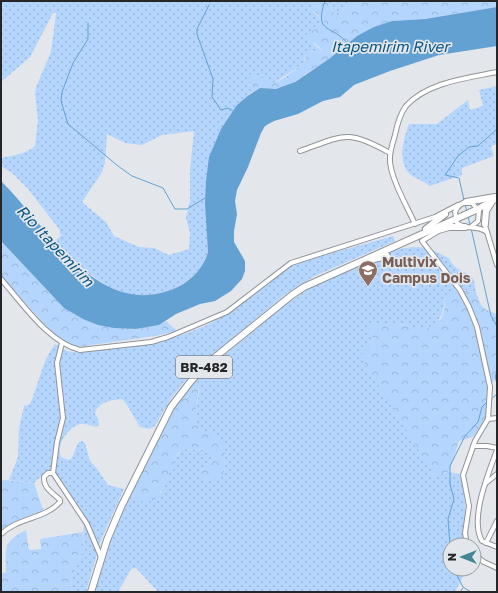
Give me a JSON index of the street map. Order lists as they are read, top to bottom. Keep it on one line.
{"streets":{"highway":["BR-482"]},"water":["Itapemirim River","Rio Itapemirim"],"places":{"school or university":["Multivix Campus Dois"]},"north":"left"}
